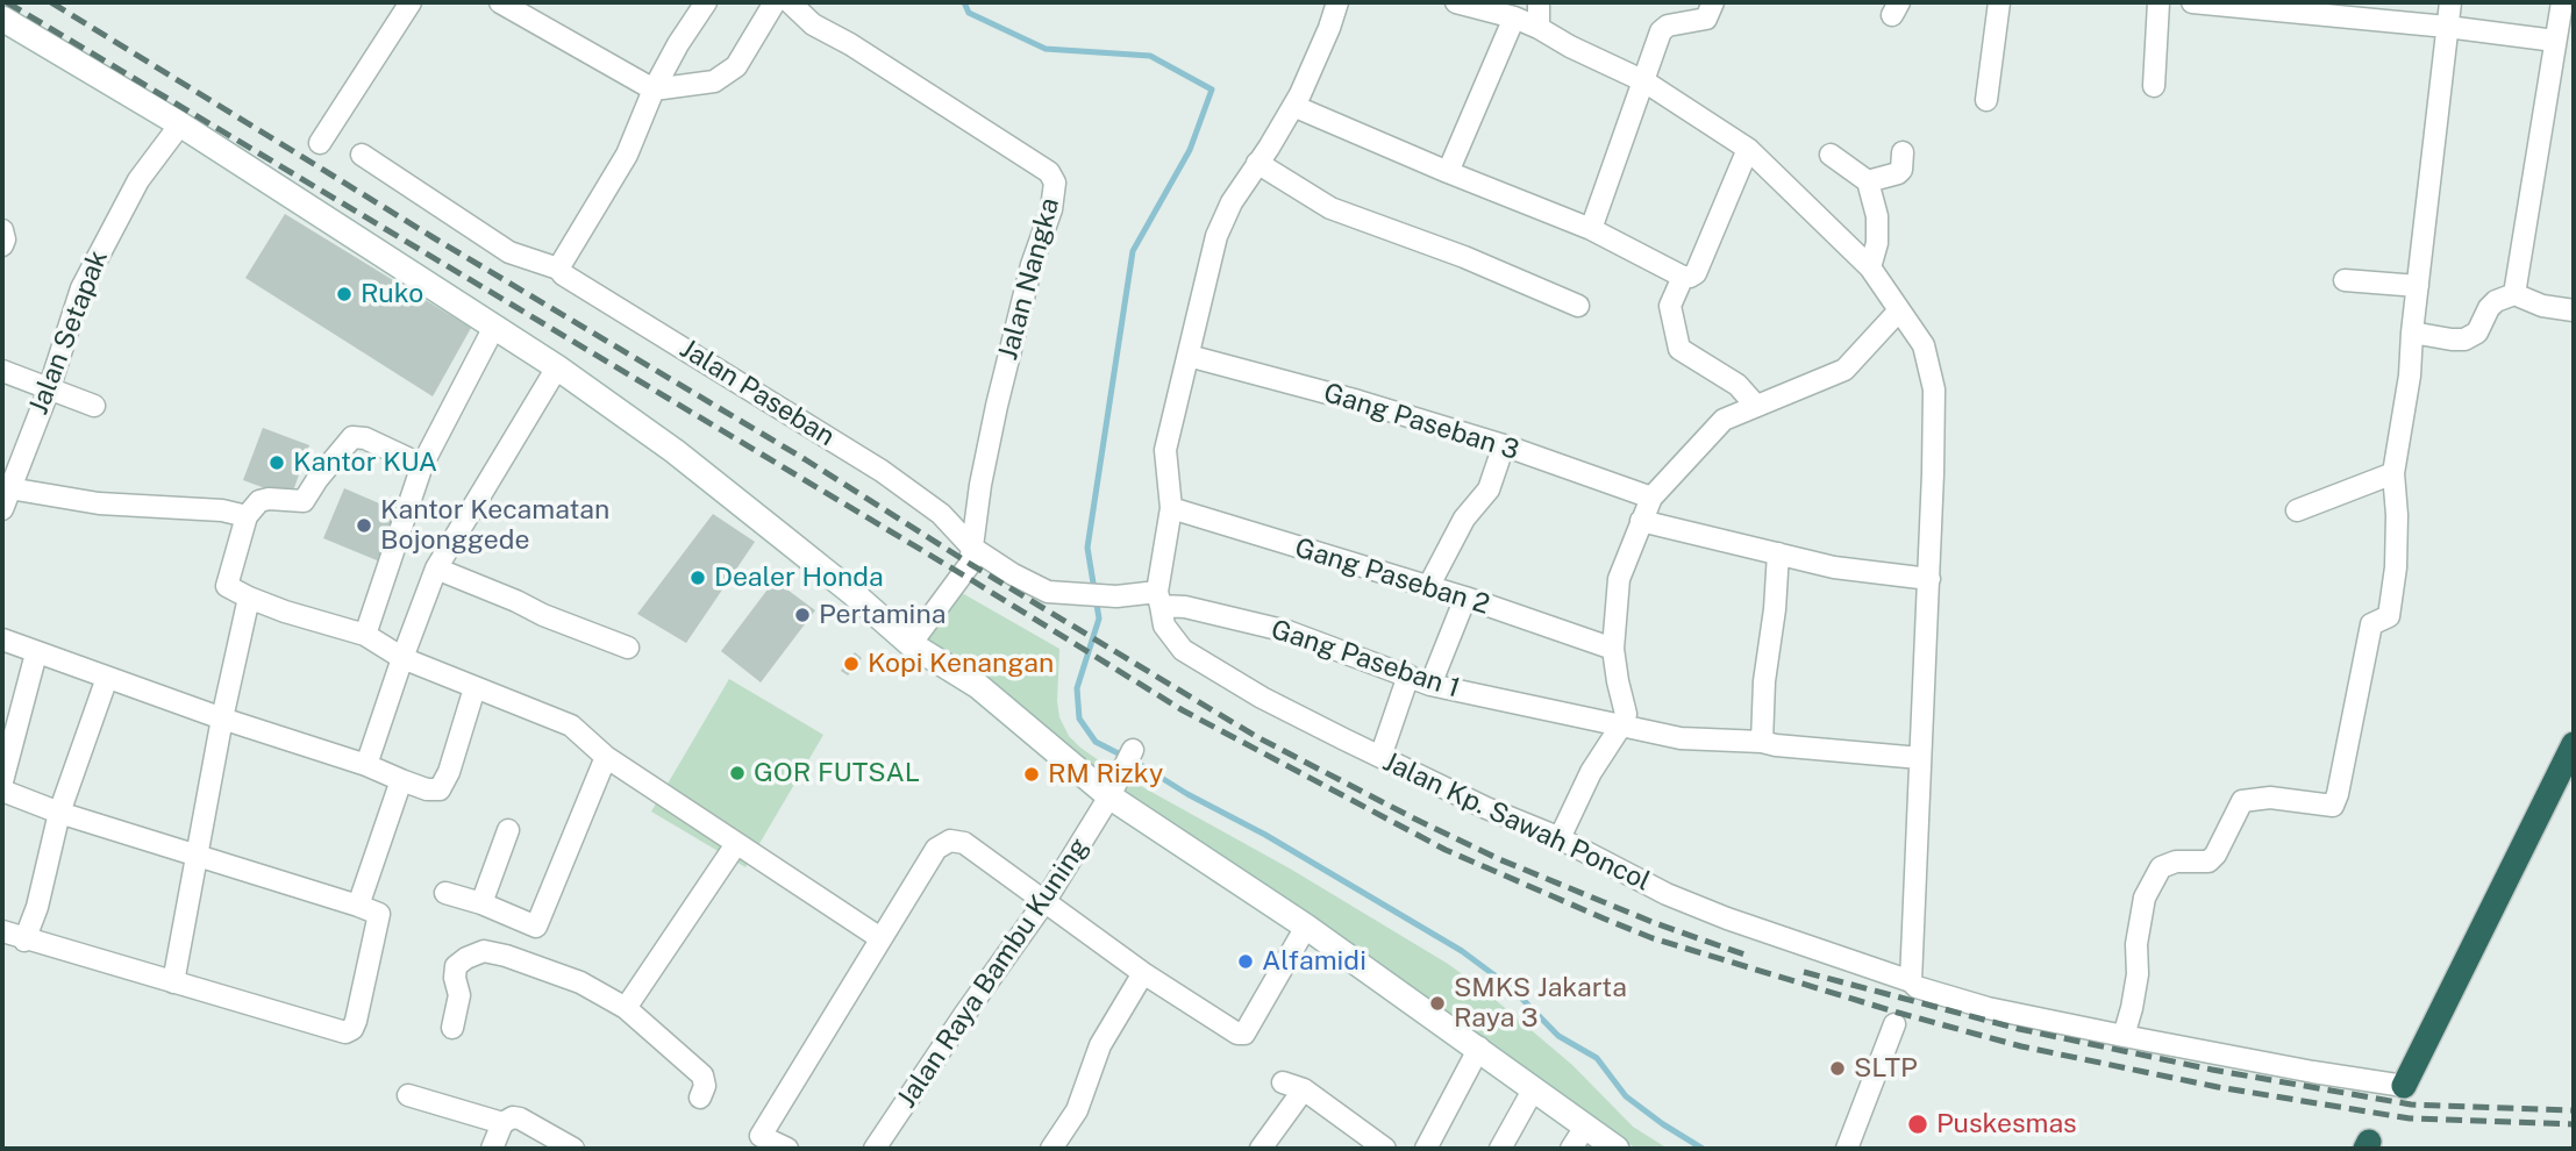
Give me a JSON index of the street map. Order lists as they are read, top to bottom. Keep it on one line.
{"streets":{"street":["Jalan Nangka","Jalan Setapak","Jalan Paseban","Gang Paseban 3","Gang Paseban 2","Gang Paseban 1","Jalan Kp. Sawah Poncol","Jalan Raya Bambu Kuning"]},"crossings":[["Jalan Nangka","Jalan Paseban"],["Jalan Paseban","Gang Paseban 1"],["Jalan Paseban","Jalan Kp. Sawah Poncol"],["Gang Paseban 1","Jalan Kp. Sawah Poncol"]],"places":["Ruko","Kantor KUA","Kantor Kecamatan Bojonggede","Dealer Honda","Pertamina","Kopi Kenangan","GOR FUTSAL","RM Rizky","Alfamidi","SMKS Jakarta Raya 3","SLTP","Puskesmas"]}
